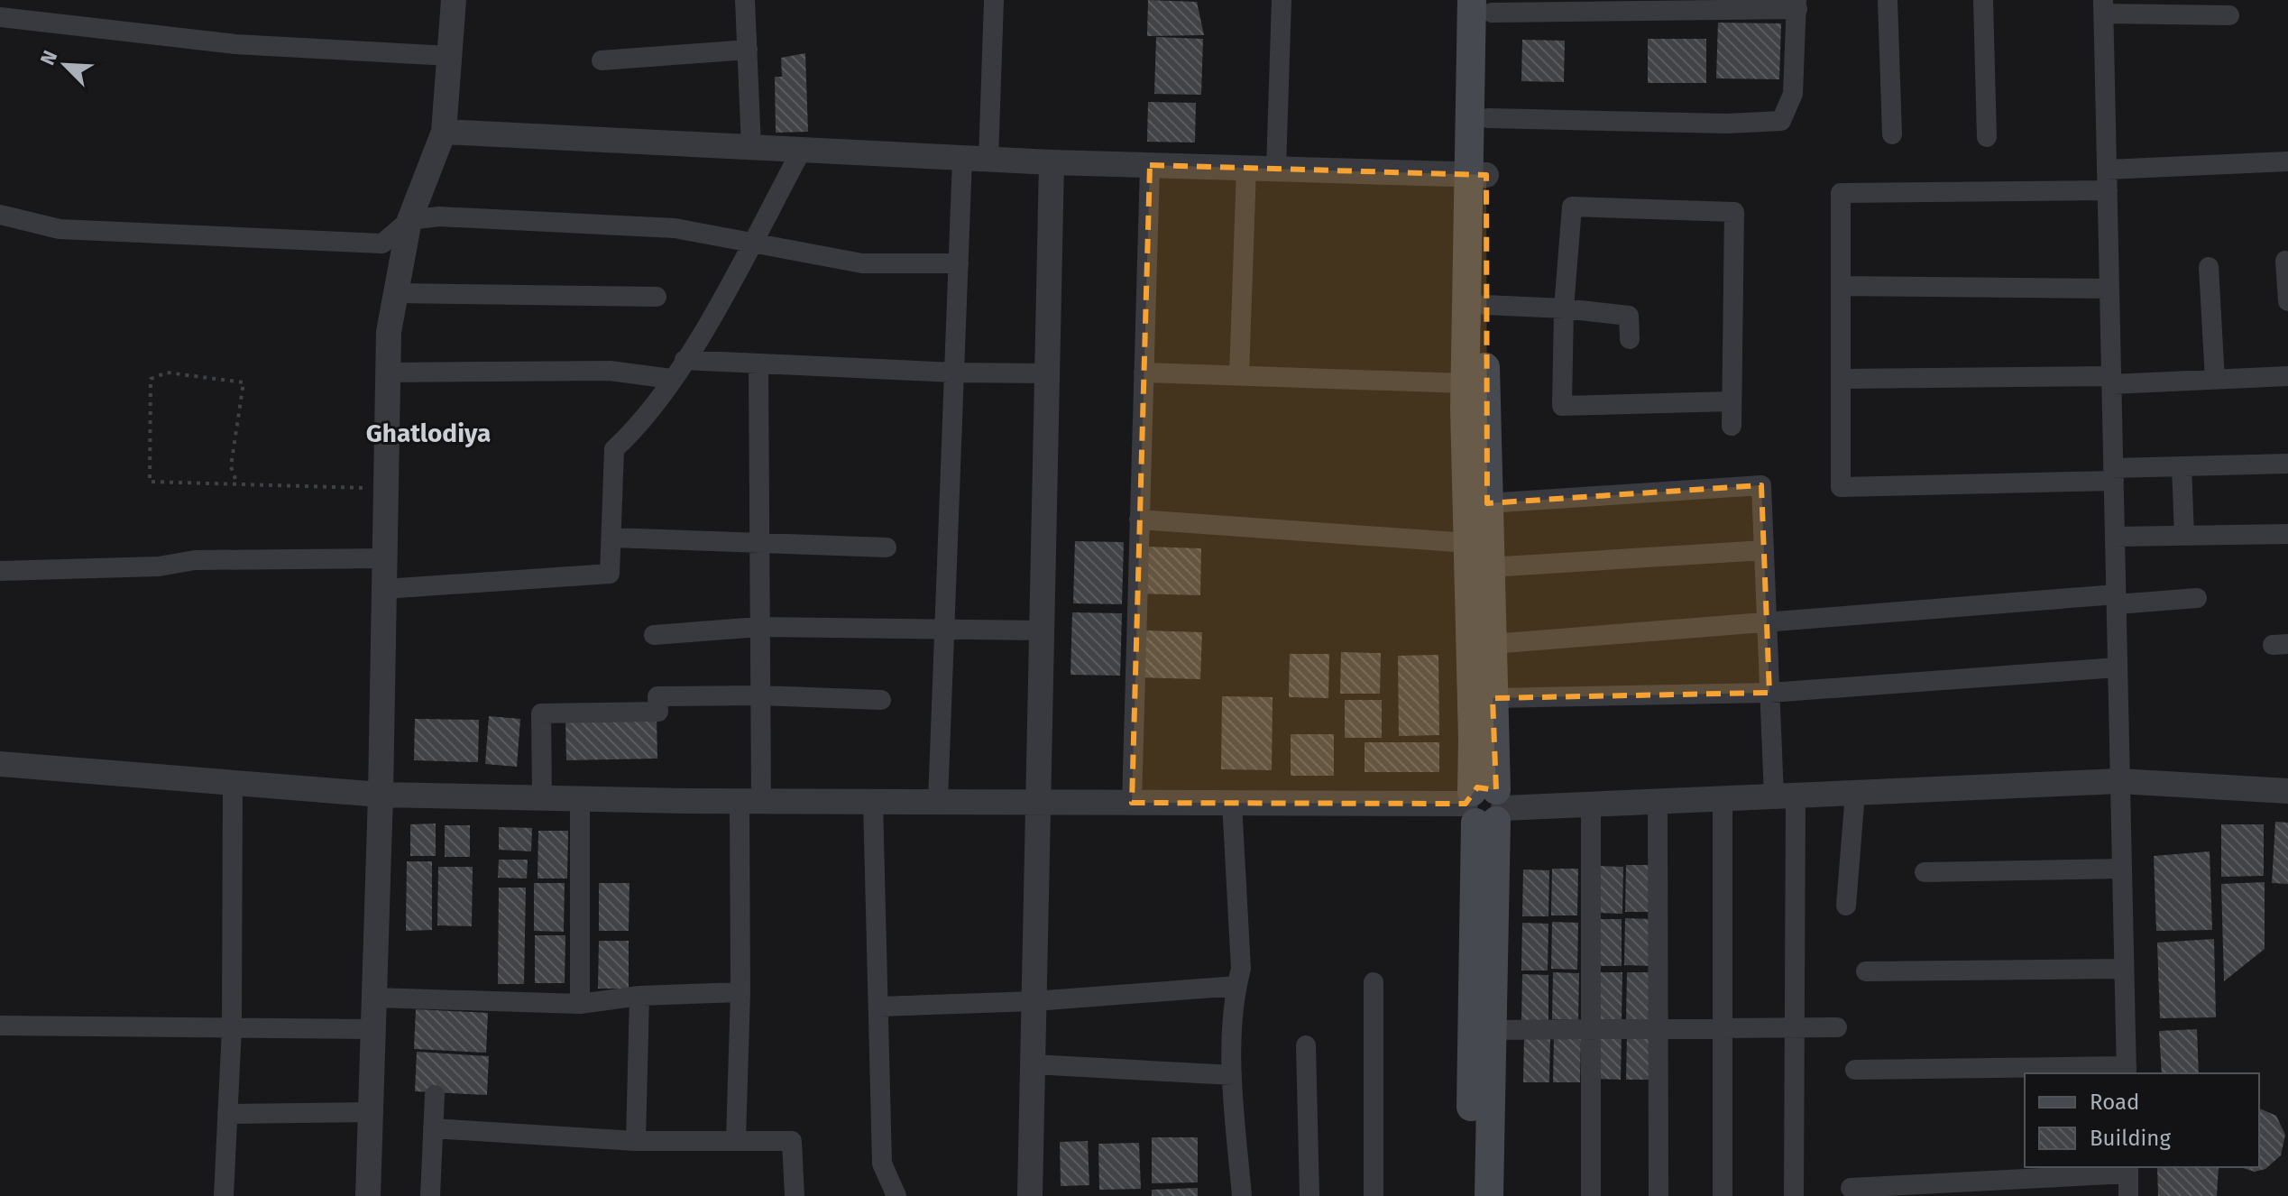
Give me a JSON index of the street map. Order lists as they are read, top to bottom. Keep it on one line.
{"districts":["Ghatlodiya"],"legend":["Road","Building"],"north":"top left"}
